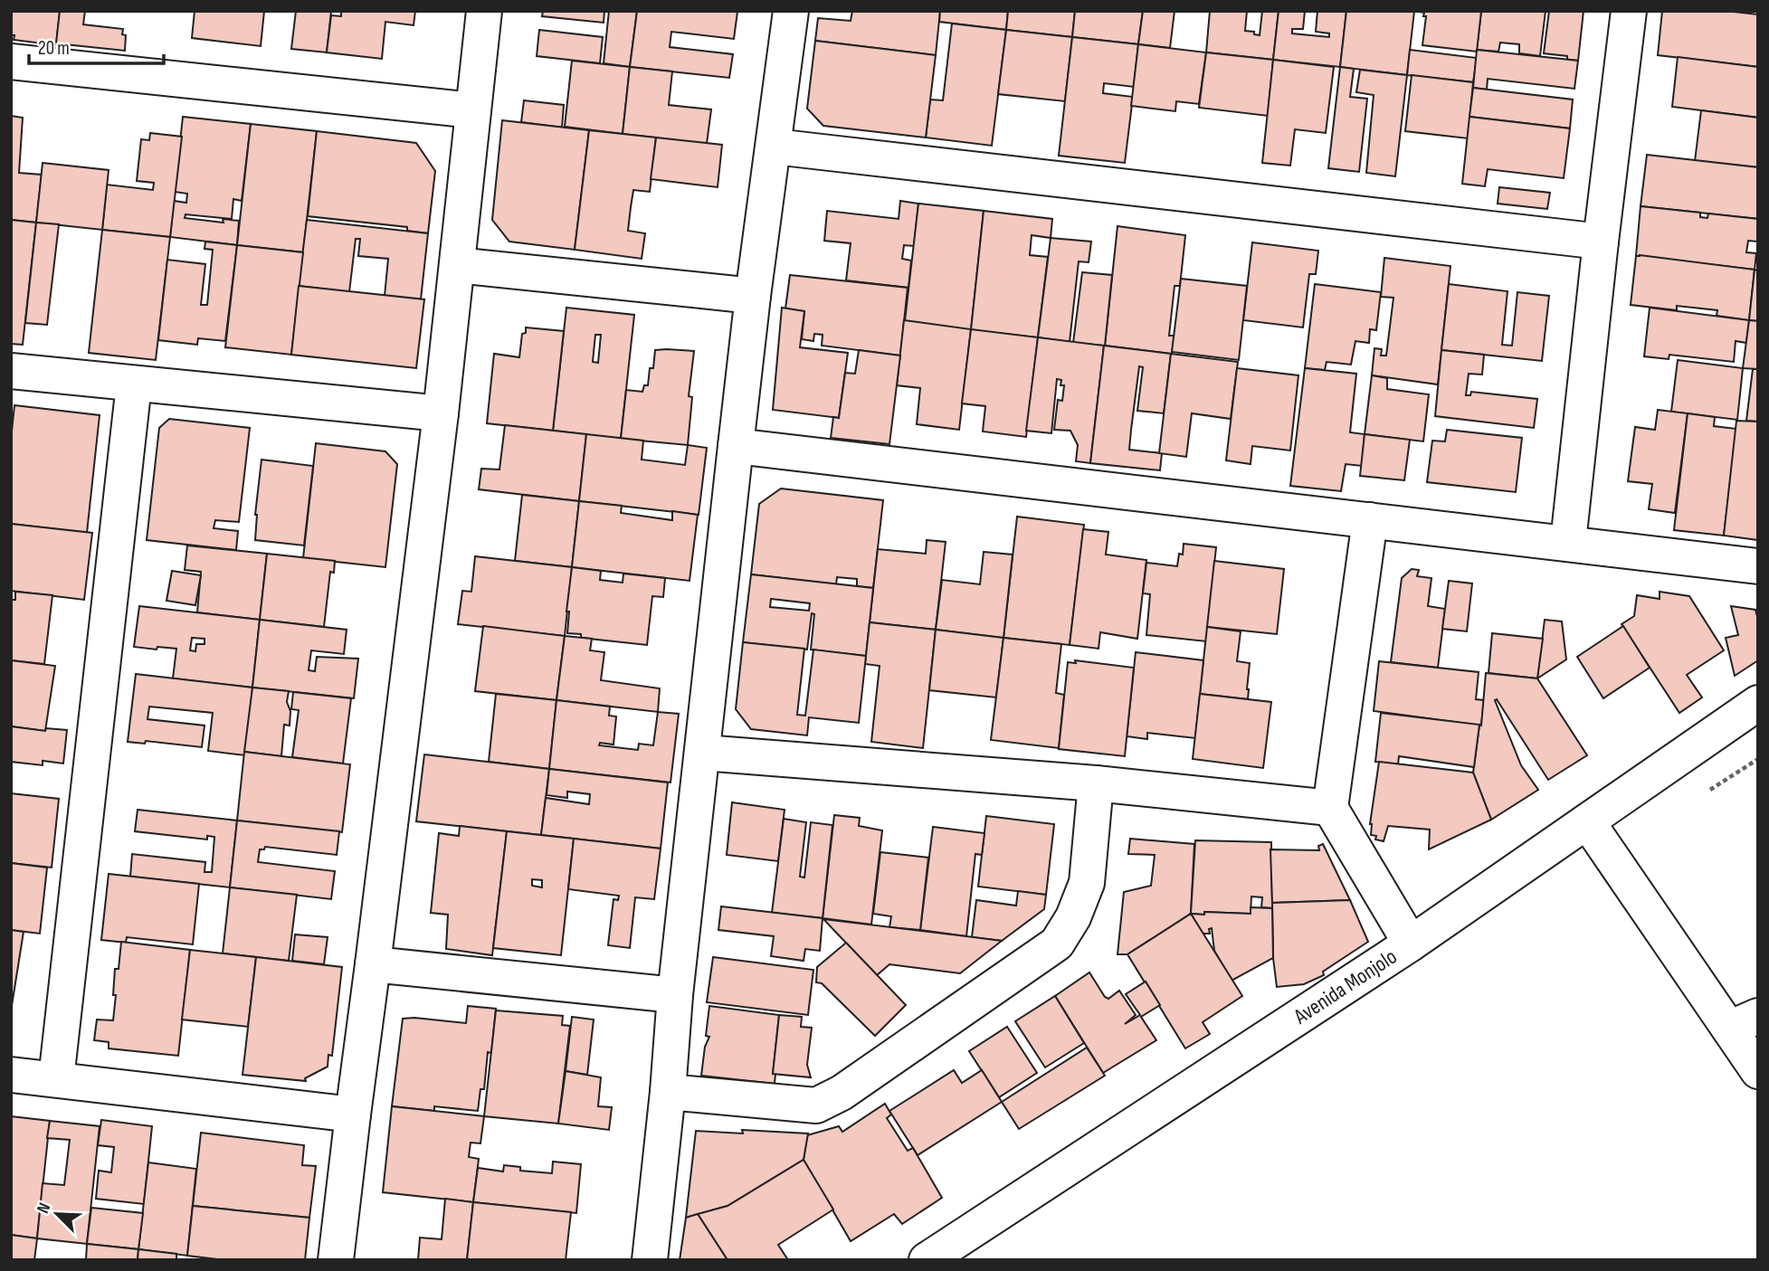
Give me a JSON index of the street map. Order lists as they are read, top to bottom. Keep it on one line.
{"streets":{"street":["Avenida Monjolo"]},"scale_bar":"20 m","north":"top left"}
